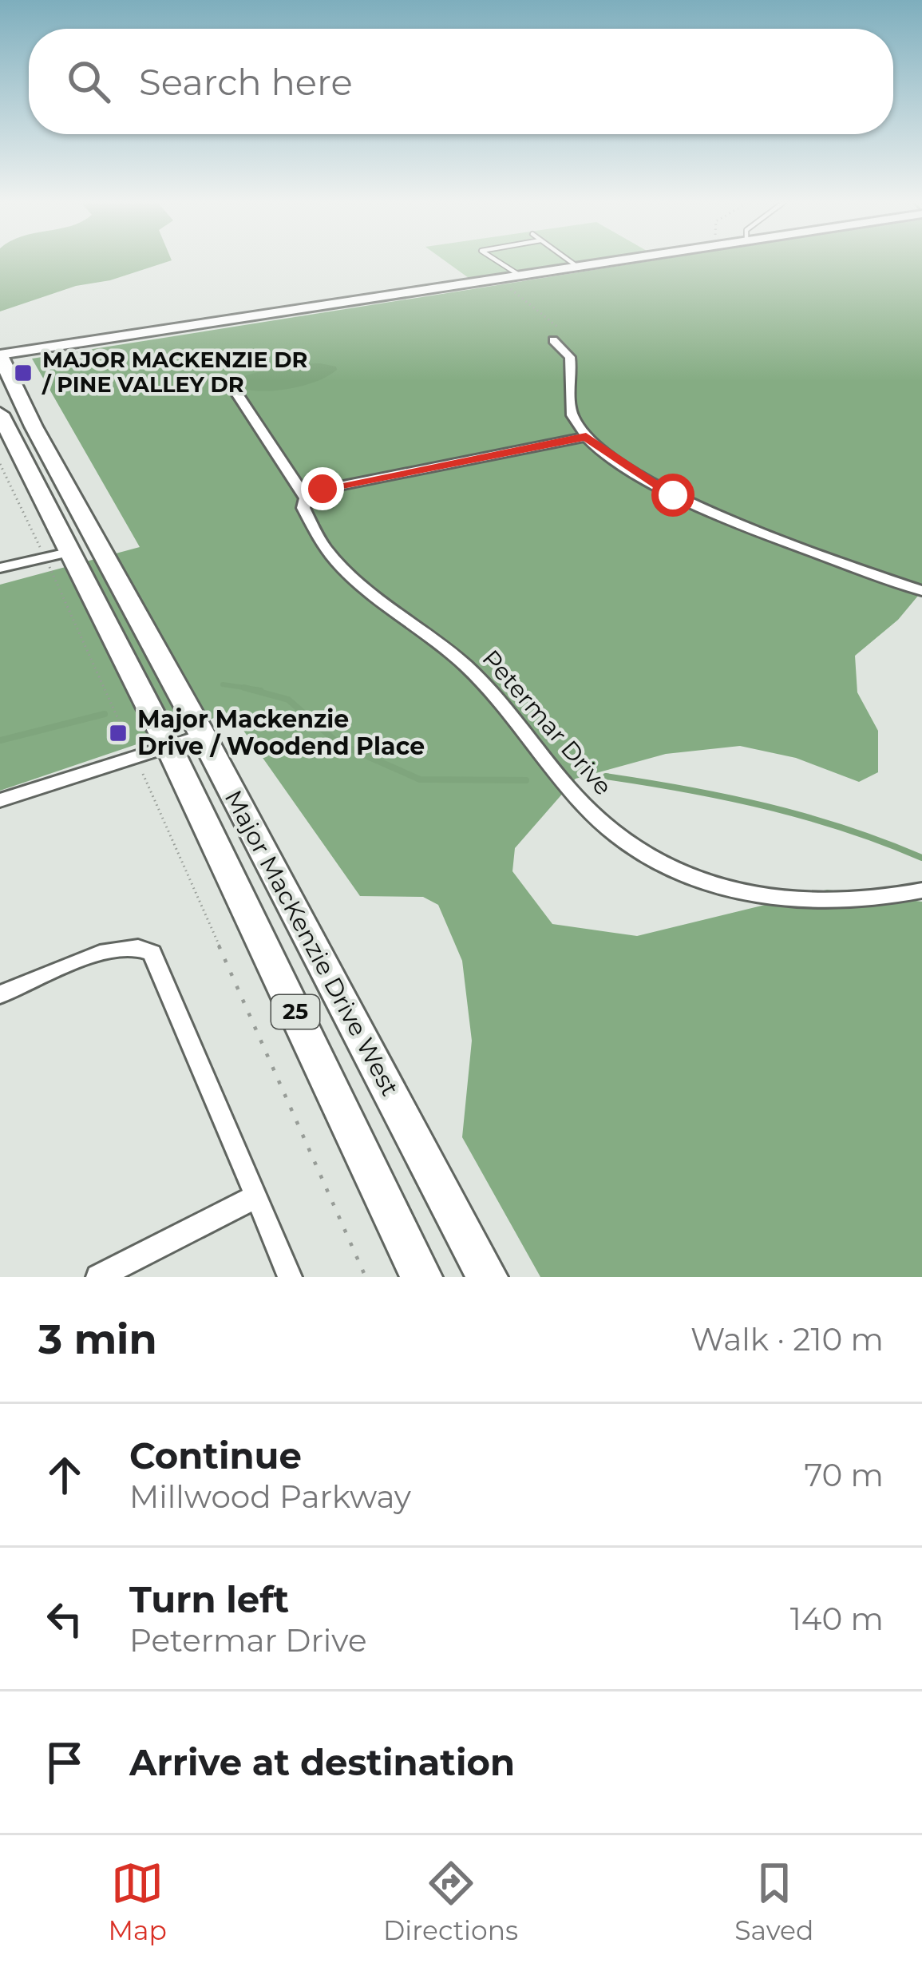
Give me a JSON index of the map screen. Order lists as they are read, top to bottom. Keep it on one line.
{"streets":{"main road":["Major MacKenzie Drive West","25"],"street":["Petermar Drive"]},"places":{"transit":["MAJOR MACKENZIE DR / PINE VALLEY DR","Major Mackenzie Drive / Woodend Place"]},"page":{"search":"Search here","heading":["3 min","Walk · 210 m"],"list":[["Continue","Millwood Parkway","70 m"],["Turn left","Petermar Drive","140 m"],"Arrive at destination"],"nav":["Map","Directions","Saved"]}}
